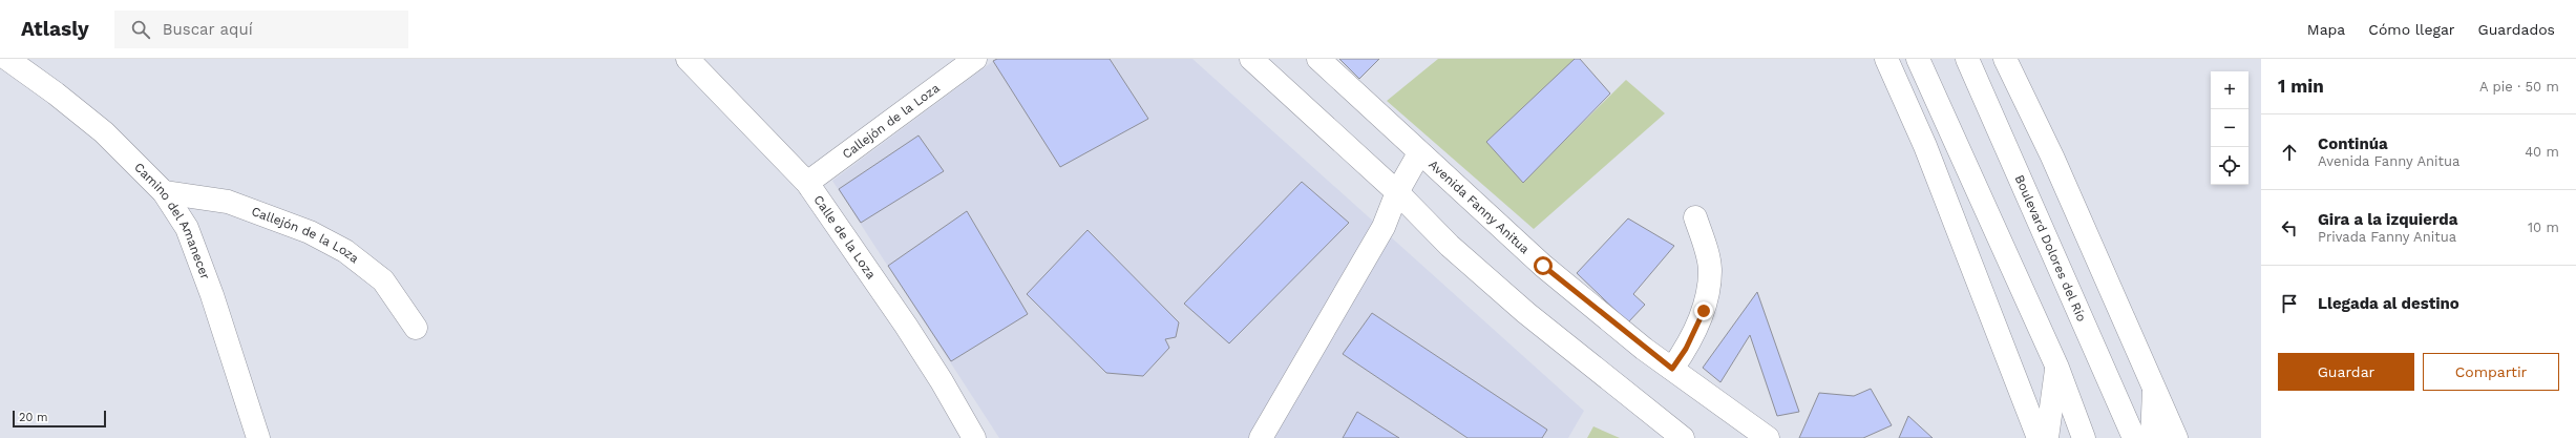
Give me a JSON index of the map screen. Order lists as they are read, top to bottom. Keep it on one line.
{"streets":{"street":["Callejón de la Loza","Avenida Fanny Anitua","Camino del Amanecer","Calle de la Loza","Boulevard Dolores del Río"]},"crossings":[["Callejón de la Loza","Camino del Amanecer"],["Callejón de la Loza","Calle de la Loza"]],"scale_bar":"20 m","page":{"header":"Atlasly","search":"Buscar aquí","nav":["Mapa","Cómo llegar","Guardados"],"heading":["1 min","A pie · 50 m"],"map_buttons":["+","−"],"list":[["Continúa","Avenida Fanny Anitua","40 m"],["Gira a la izquierda","Privada Fanny Anitua","10 m"],"Llegada al destino"],"buttons":["Guardar","Compartir"],"scale":"20 m"}}
